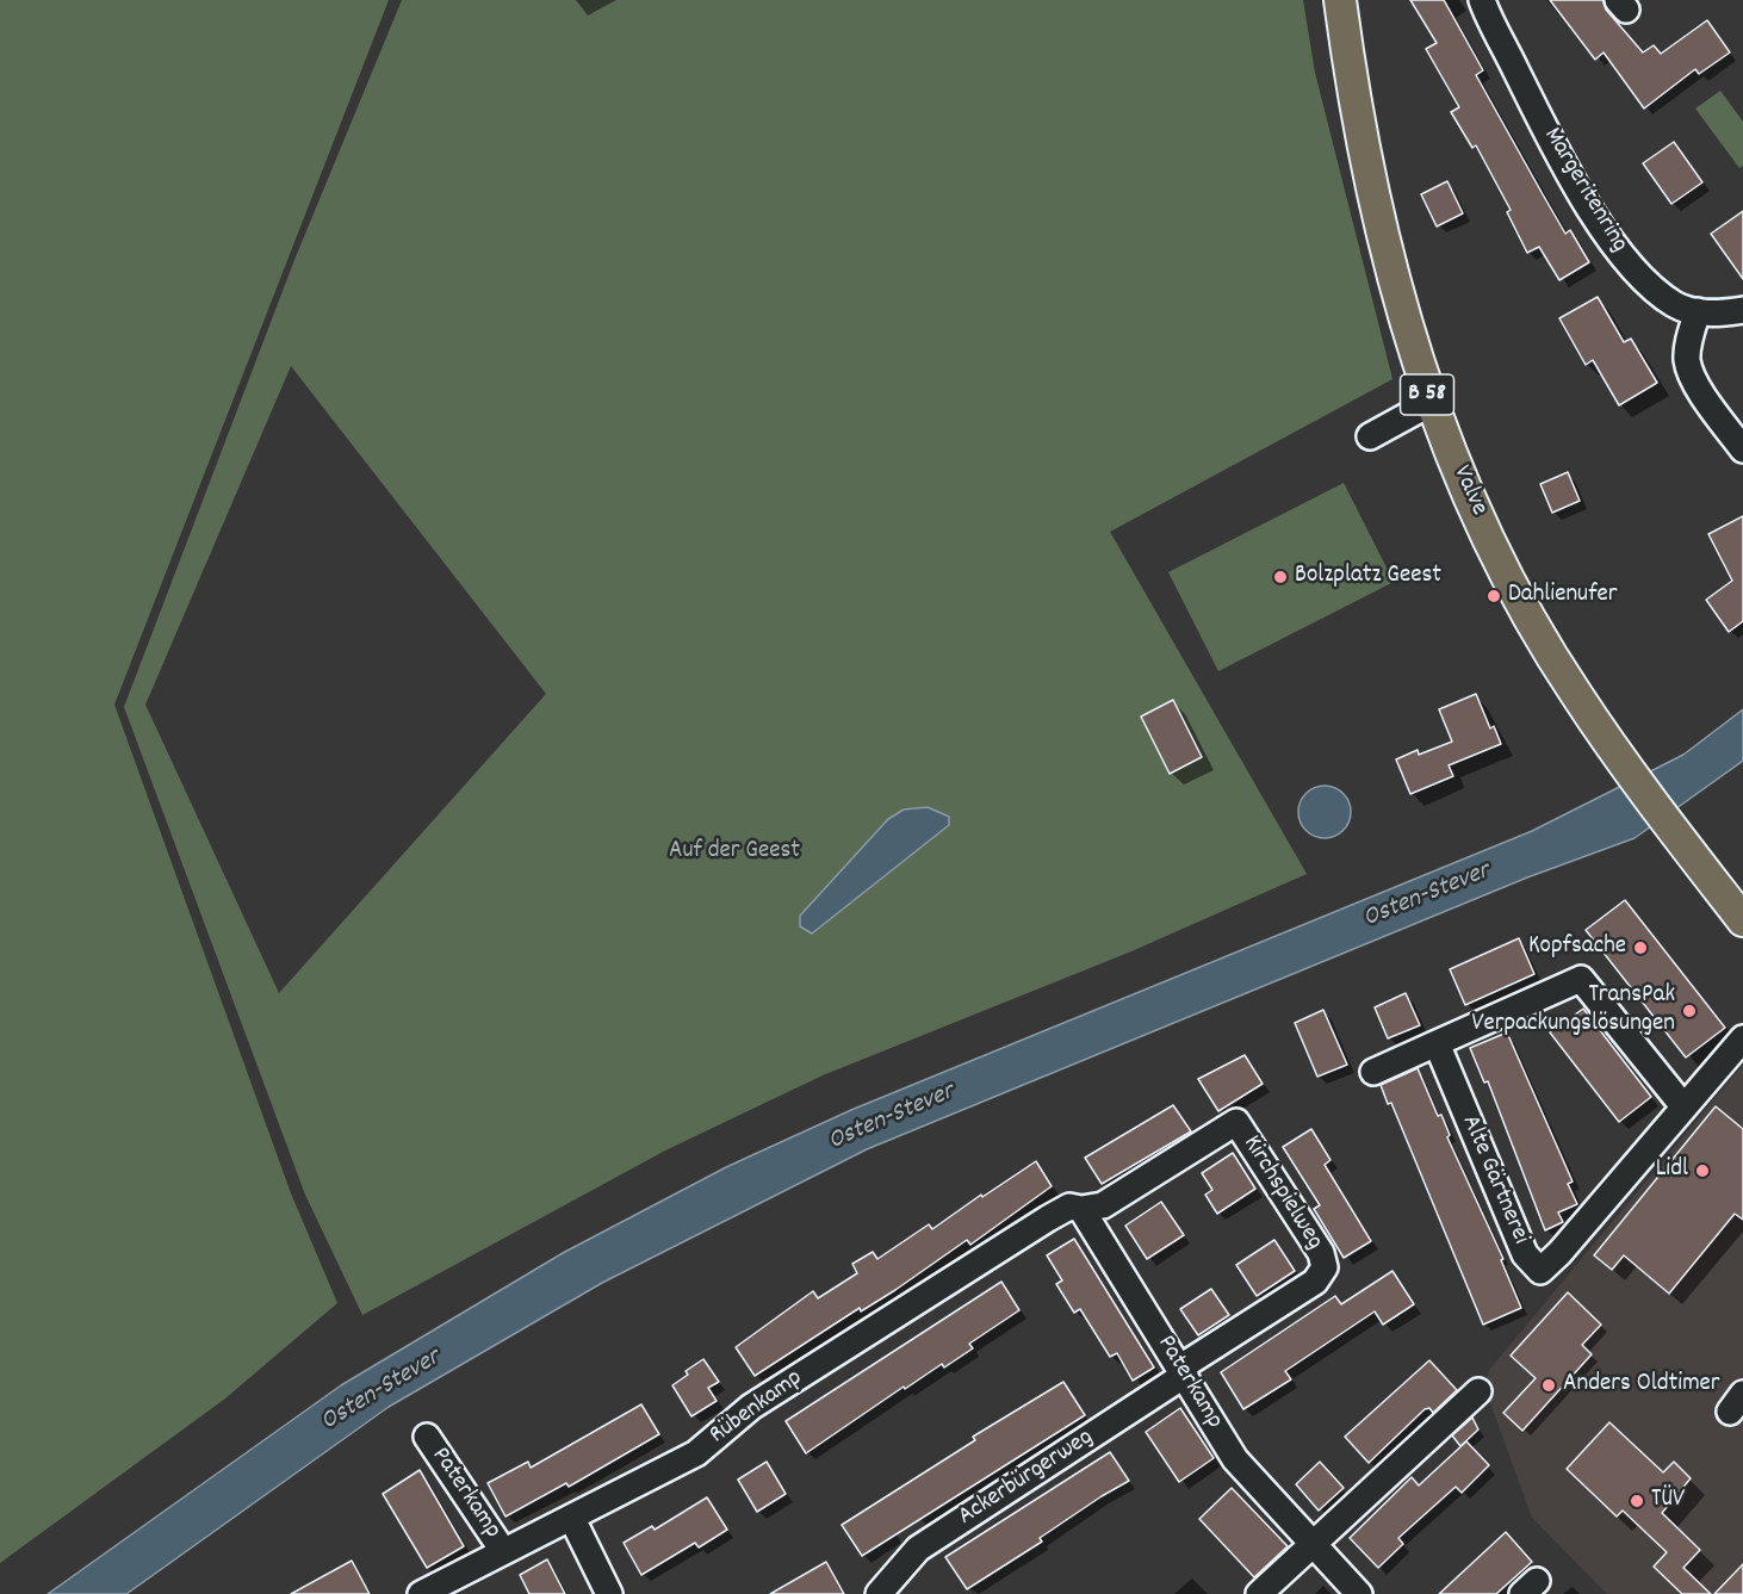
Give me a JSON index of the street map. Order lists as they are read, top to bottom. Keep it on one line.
{"streets":{"main road":["B 58","Valve"],"street":["Margeritenring","Alte Gärtnerei","Kirchspielweg","Paterkamp","Rübenkamp","Ackerbürgerweg"]},"crossings":[["Kirchspielweg","Paterkamp"],["Kirchspielweg","Rübenkamp"],["Kirchspielweg","Ackerbürgerweg"],["Paterkamp","Rübenkamp"],["Paterkamp","Ackerbürgerweg"]],"water":["Osten-Stever"],"parks":["Auf der Geest"],"places":["Bolzplatz Geest","Dahlienufer","Kopfsache","TransPak Verpackungslösungen","Lidl","Anders Oldtimer","TÜV"]}
